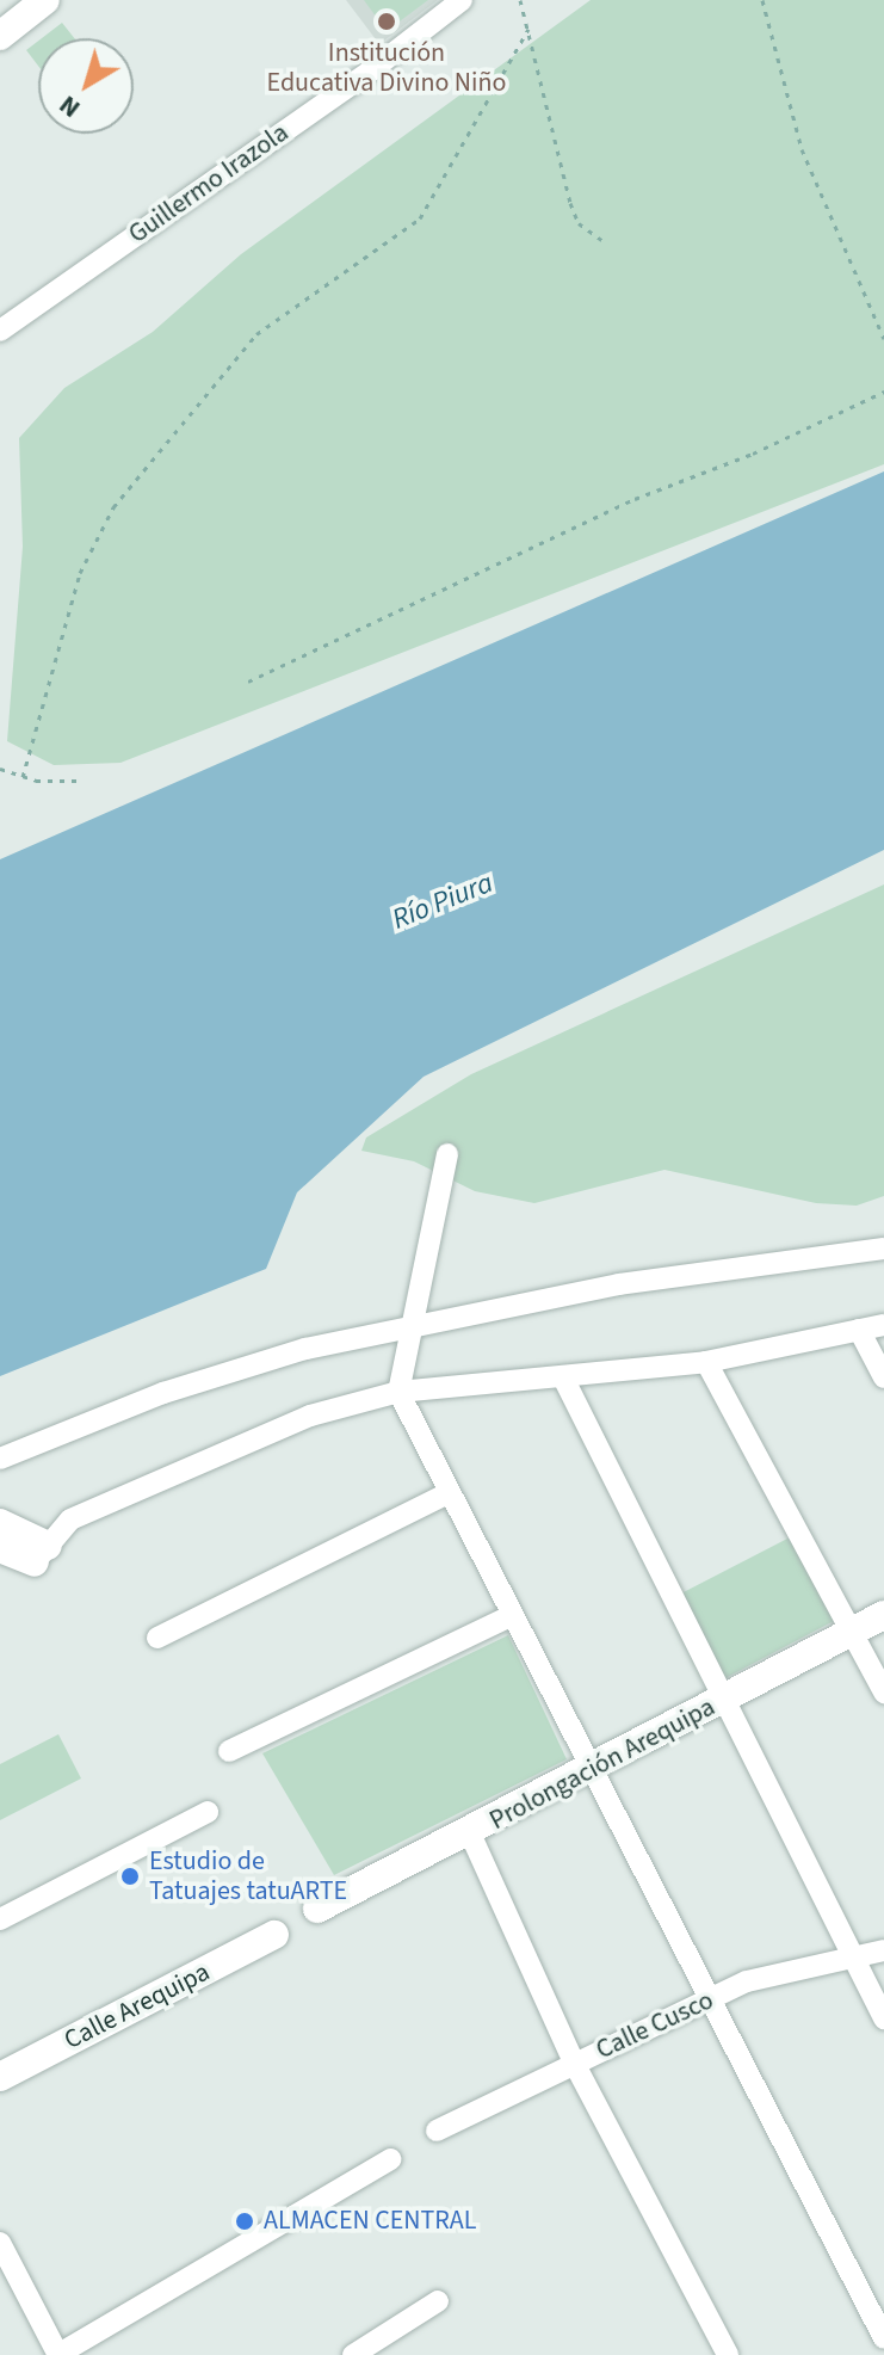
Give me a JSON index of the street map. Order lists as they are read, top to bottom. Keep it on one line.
{"streets":{"street":["Guillermo Irazola","Prolongación Arequipa","Calle Arequipa","Calle Cusco"]},"water":["Río Piura"],"places":["Institución Educativa Divino Niño","Estudio de Tatuajes tatuARTE","ALMACEN CENTRAL"],"north":"bottom left"}
